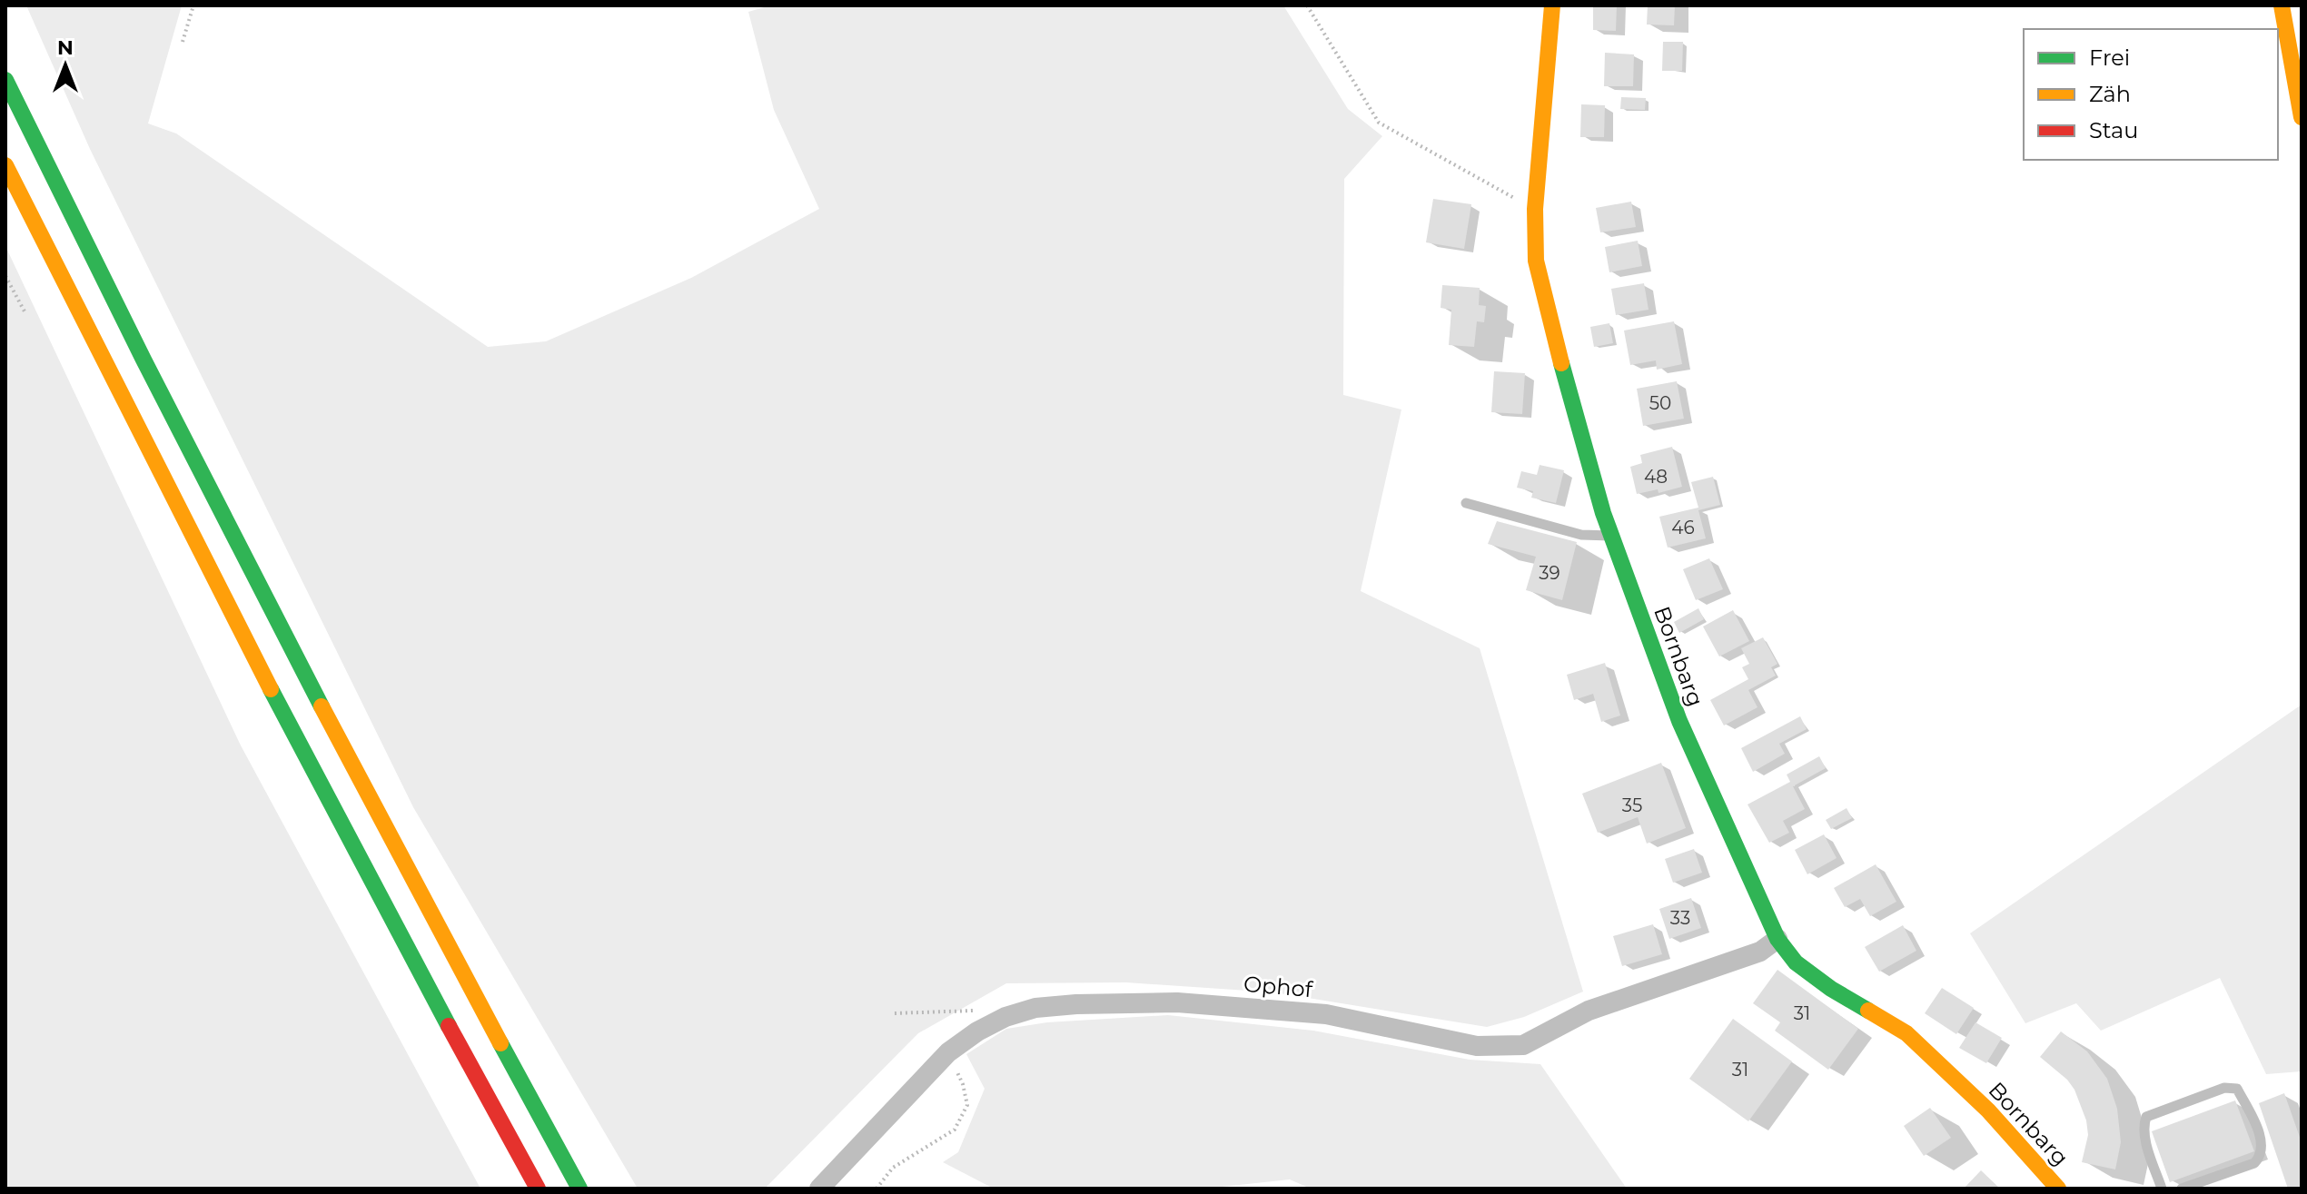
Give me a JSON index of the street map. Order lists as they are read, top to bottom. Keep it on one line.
{"streets":{"main road":["Bornbarg"],"street":["Ophof"]},"crossings":[["Bornbarg","Ophof"]],"house_numbers":["50","48","46","39","35","33","31","31"],"legend":["Frei","Zäh","Stau"],"north":"top"}
